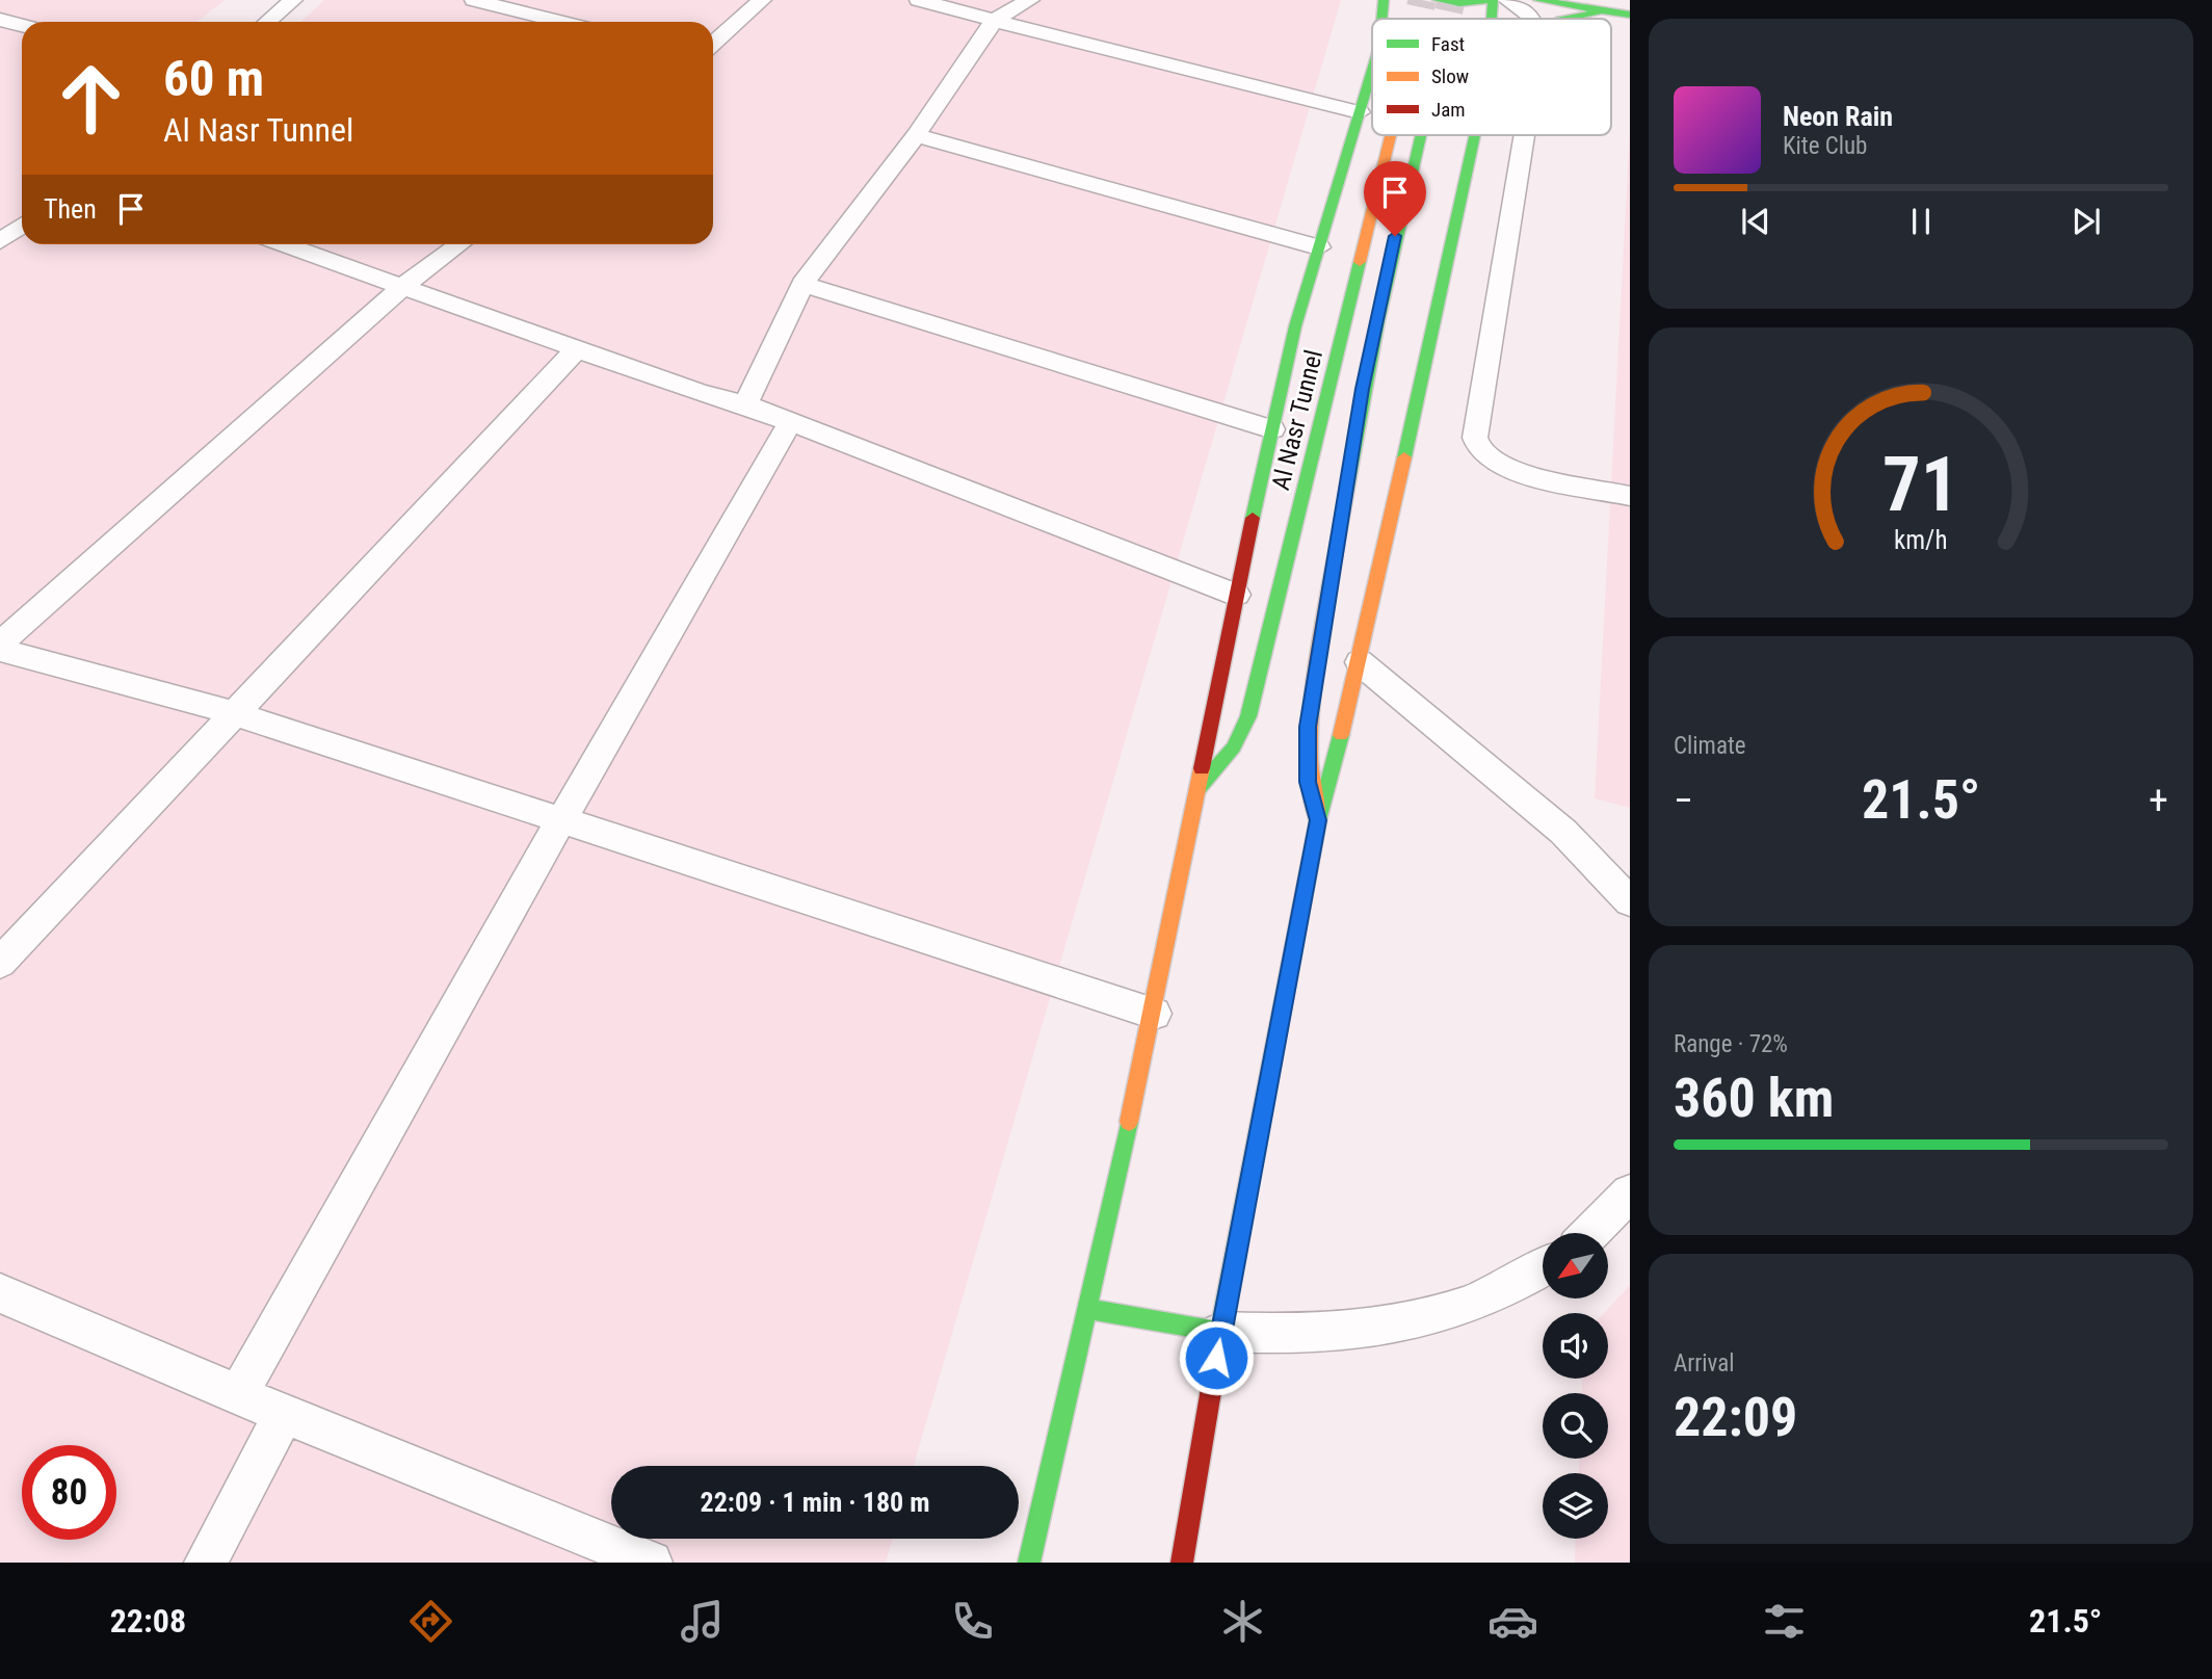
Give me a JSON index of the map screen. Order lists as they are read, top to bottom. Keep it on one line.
{"streets":{"main road":["Al Nasr Tunnel"]},"legend":["Fast","Slow","Jam"],"north":"bottom left","page":{"turn":["60 m","Al Nasr Tunnel"],"song":["Neon Rain","Kite Club"],"then":"Then","tile":["Climate",["Range · 72%","360 km"],["Arrival","22:09"]],"heat":["−","21.5°","+"],"limit":"80","trip":"22:09 · 1 min · 180 m","tabs":["22:08","21.5°"],"gauge":["71","km/h"]}}
